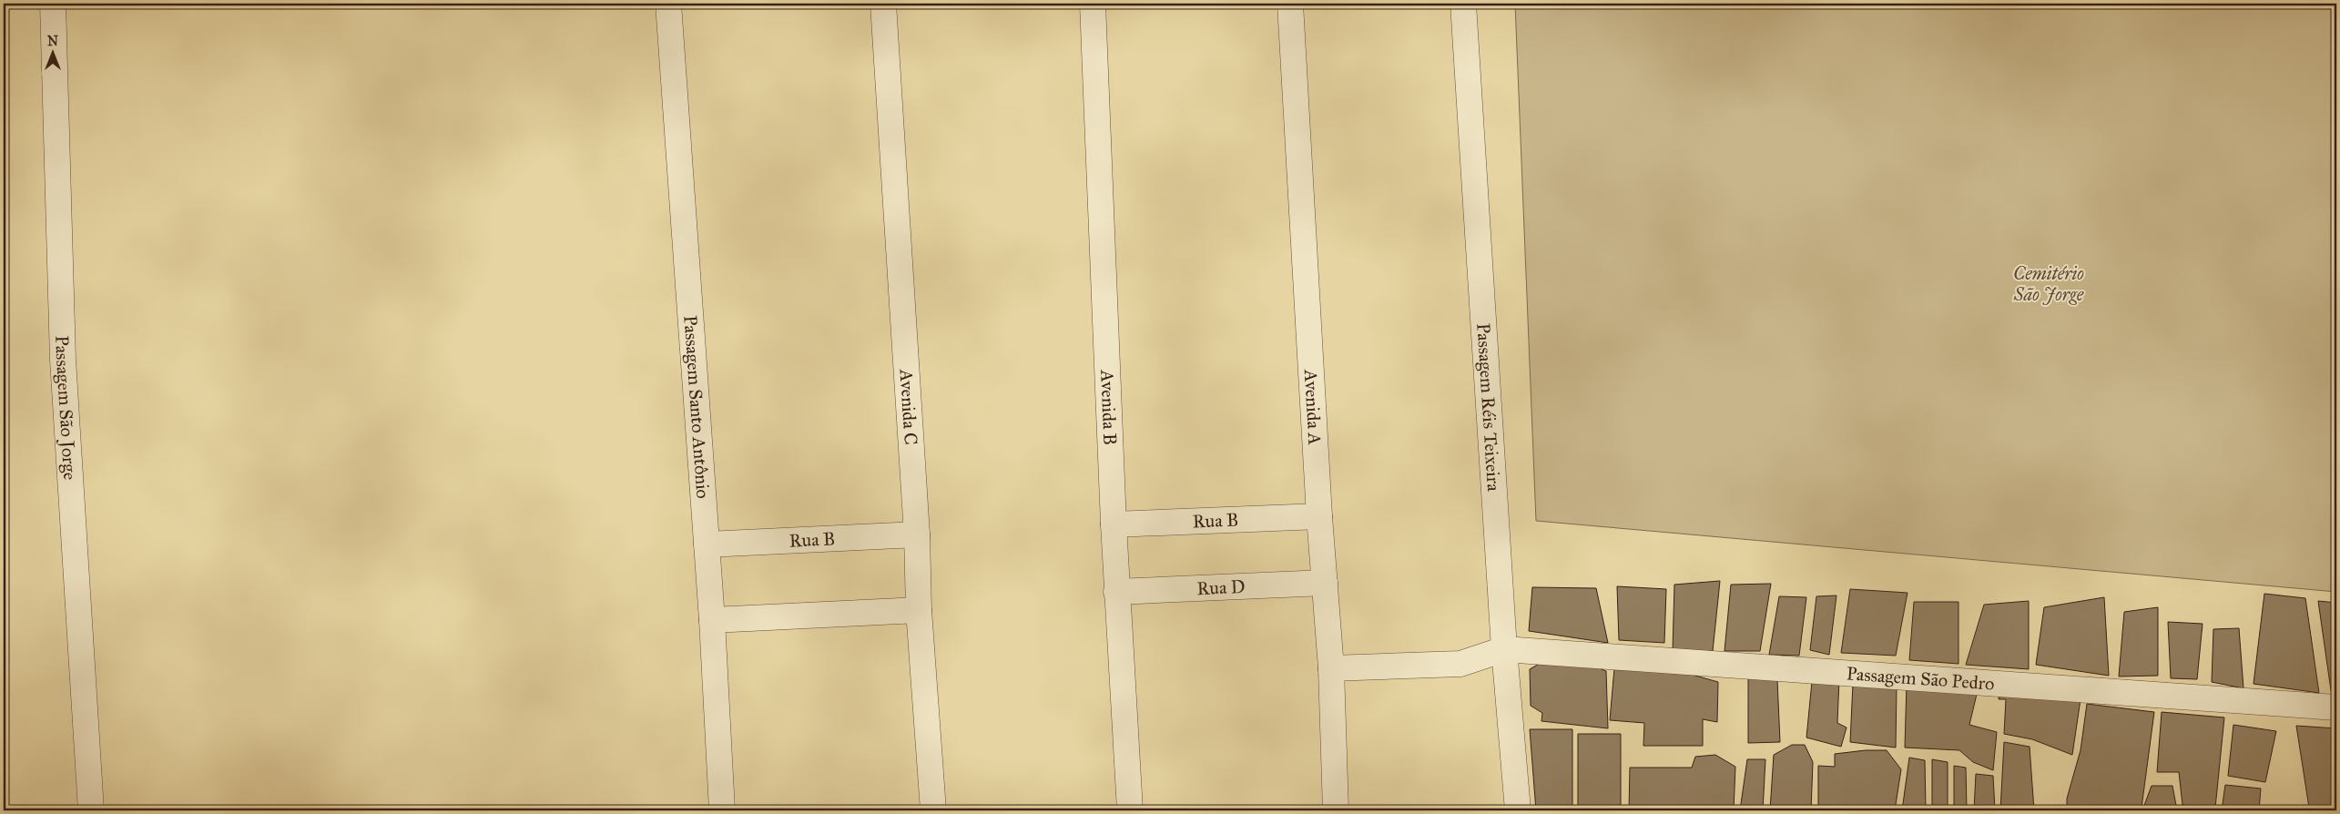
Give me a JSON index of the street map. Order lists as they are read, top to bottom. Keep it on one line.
{"streets":{"street":["Passagem São Jorge","Passagem Santo Antônio","Avenida C","Avenida B","Avenida A","Passagem Réis Teixeira","Rua B","Rua D","Passagem São Pedro"]},"crossings":[["Passagem Santo Antônio","Rua B"],["Avenida C","Rua B"],["Avenida B","Rua B"],["Avenida B","Rua D"],["Avenida A","Rua B"],["Avenida A","Rua D"],["Passagem Réis Teixeira","Passagem São Pedro"]],"parks":["Cemitério São Jorge"],"north":"top"}
